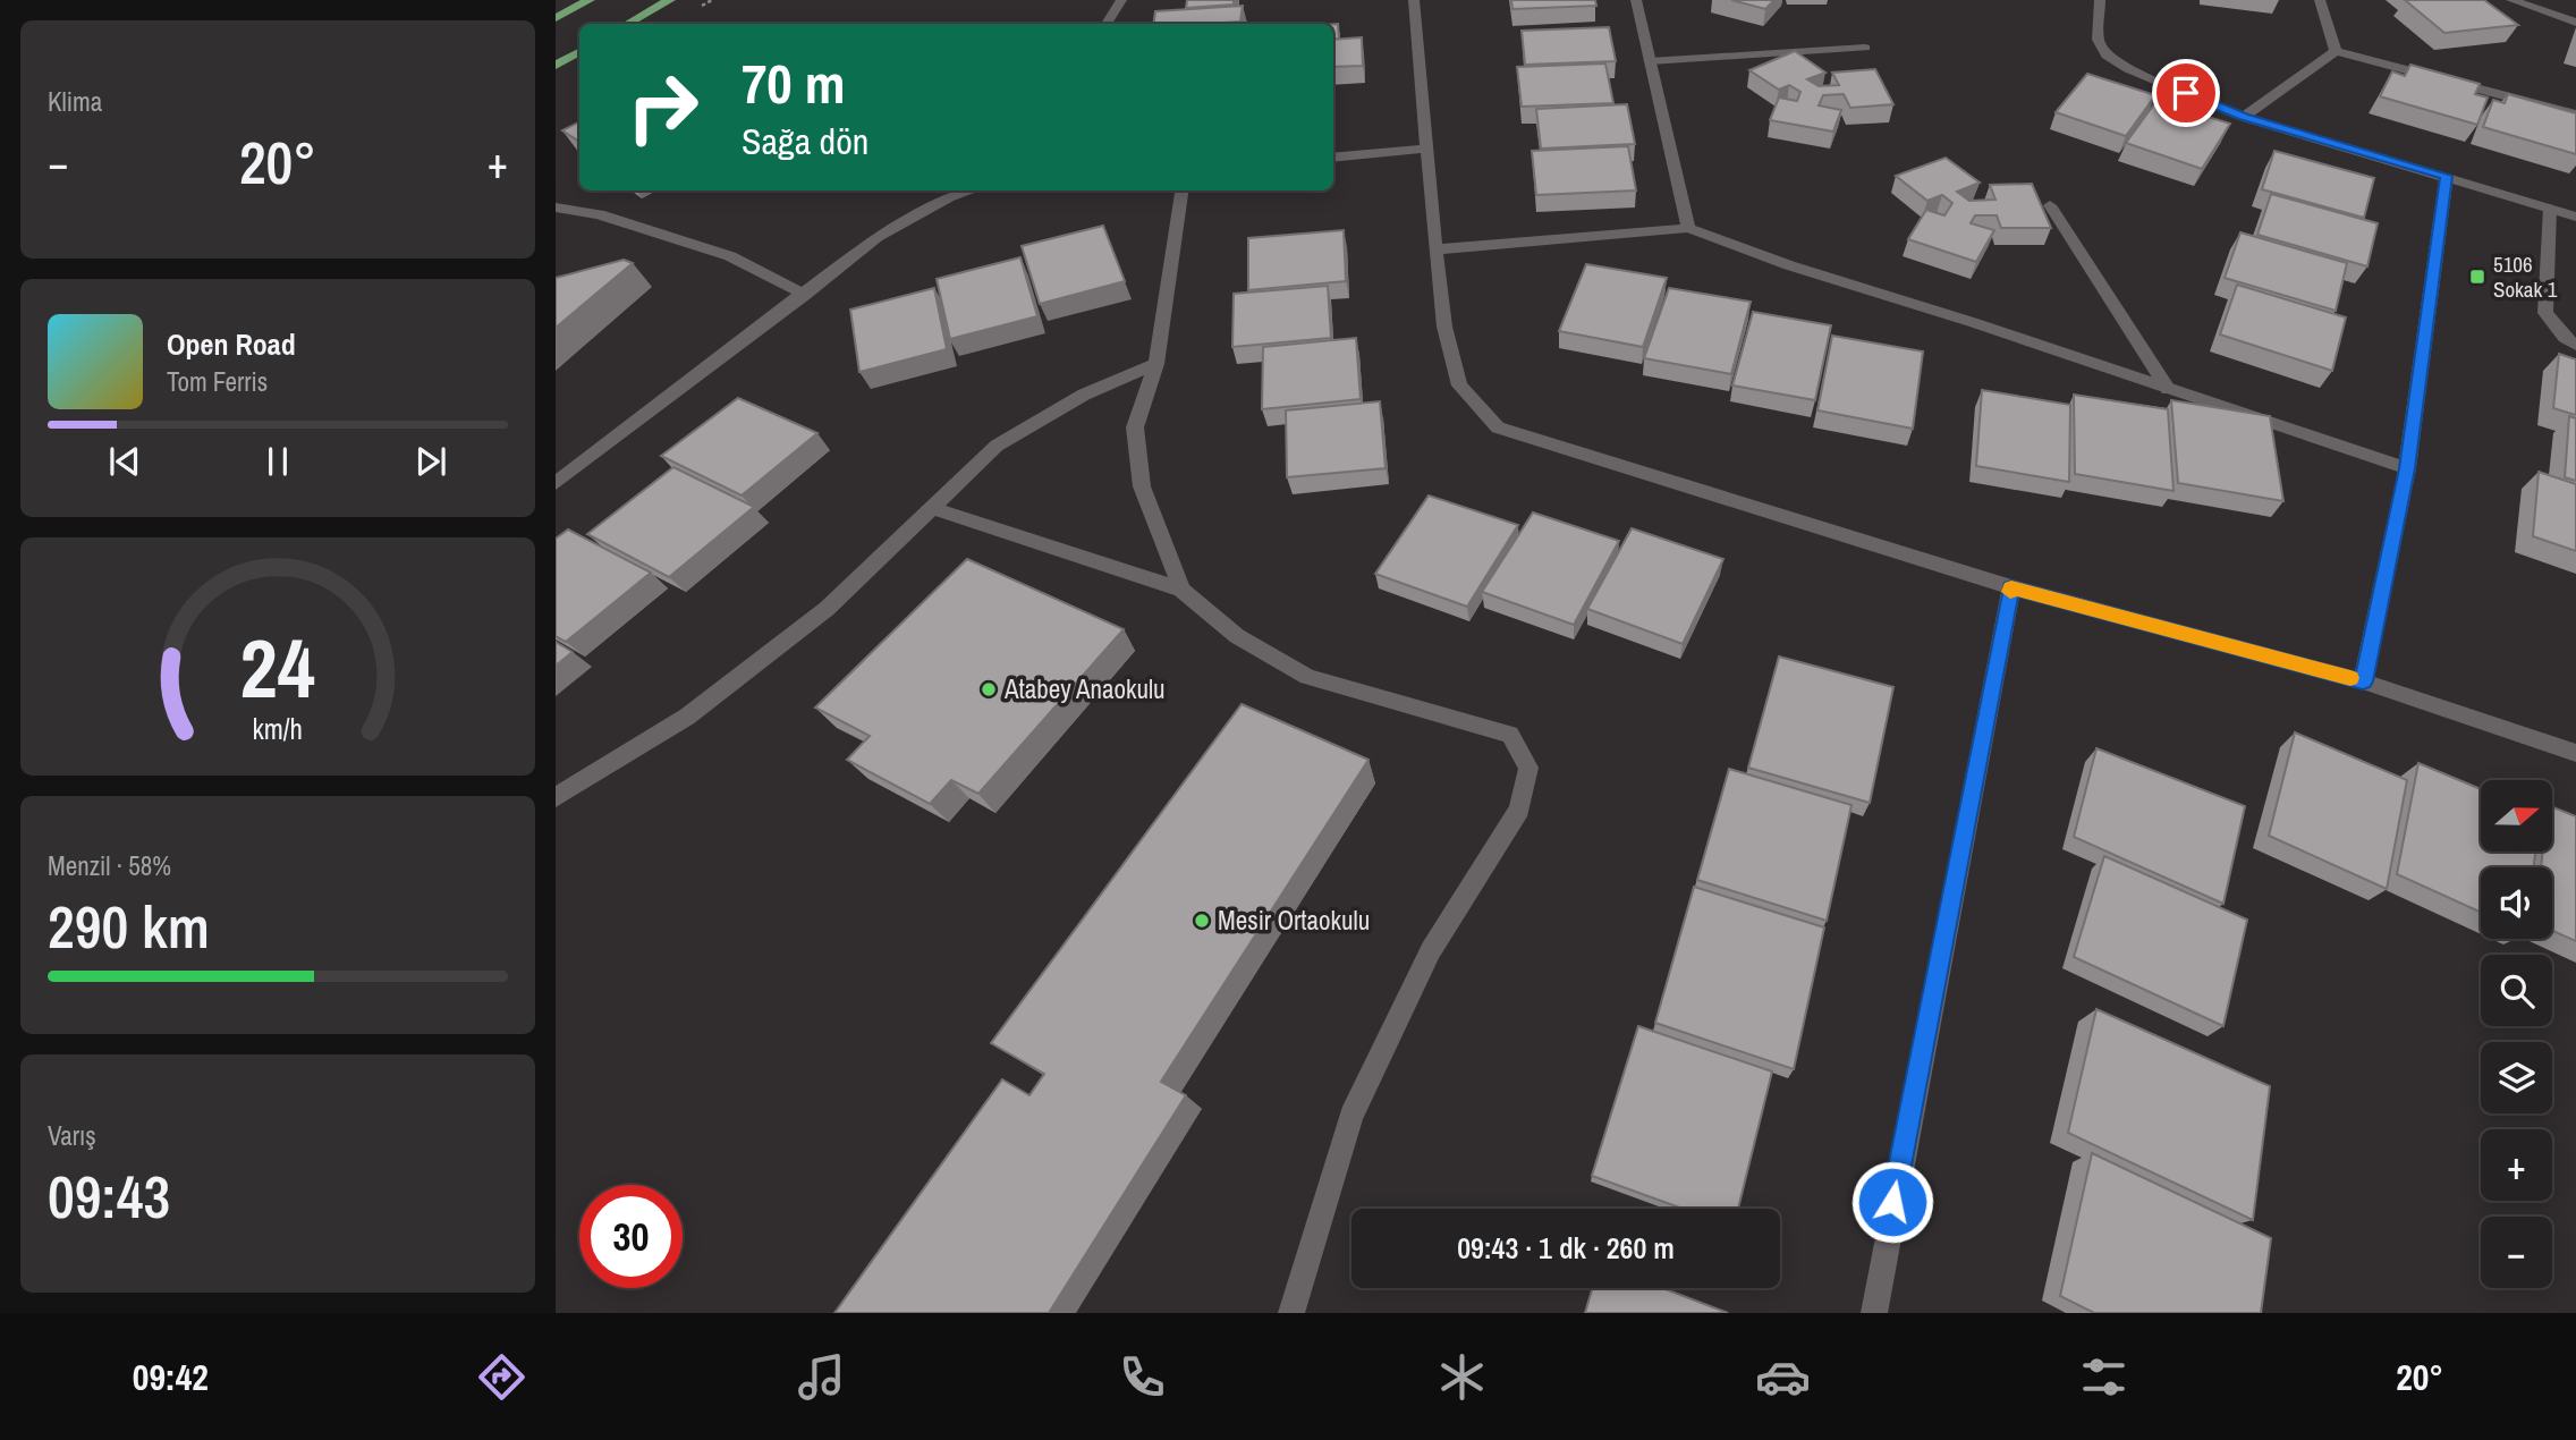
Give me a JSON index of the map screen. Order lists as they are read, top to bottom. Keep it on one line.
{"places":{"transit":["5106 Sokak 1"],"other":["Atabey Anaokulu","Mesir Ortaokulu"]},"north":"right","page":{"tile":["Klima",["Menzil · 58%","290 km"],["Varış","09:43"]],"turn":["70 m","Sağa dön"],"heat":["−","20°","+"],"song":["Open Road","Tom Ferris"],"map_buttons":["+","−"],"limit":"30","trip":"09:43 · 1 dk · 260 m","tabs":["09:42","20°"],"gauge":["24","km/h"]}}
